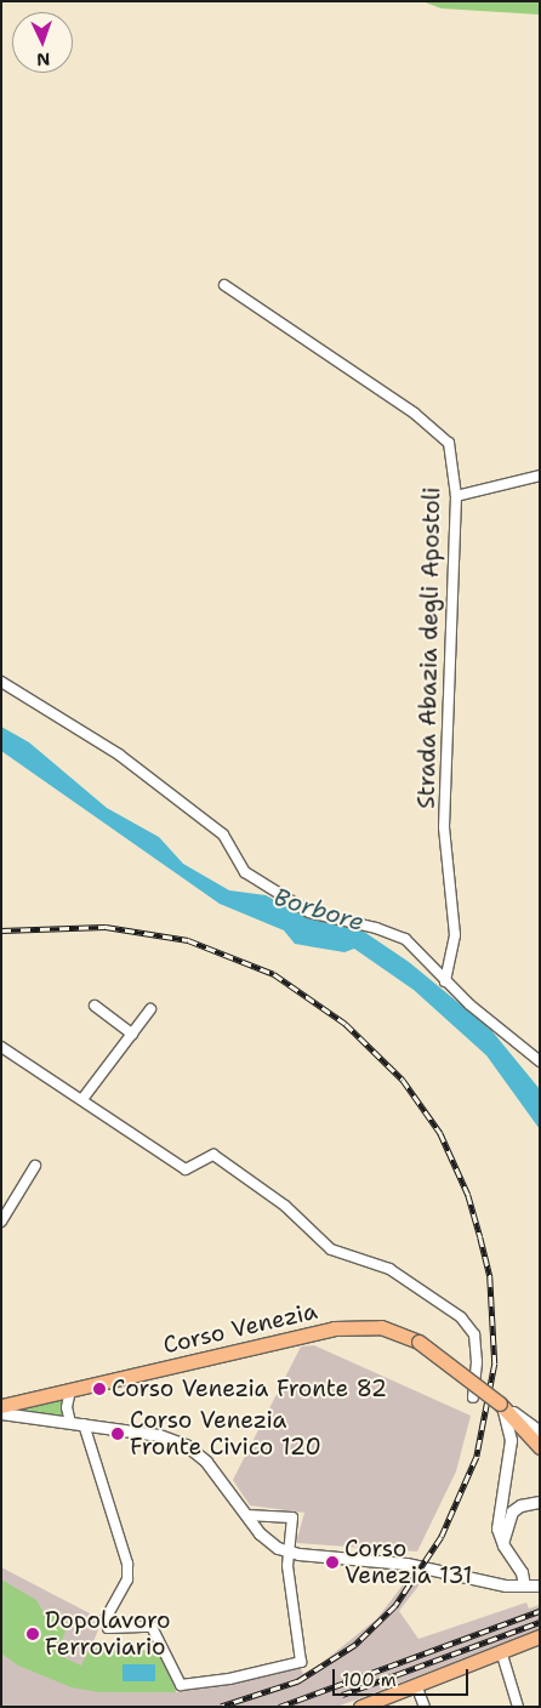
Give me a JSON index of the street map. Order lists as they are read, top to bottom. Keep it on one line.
{"streets":{"main road":["Corso Venezia"],"street":["Strada Abazia degli Apostoli"]},"water":["Borbore"],"places":["Corso Venezia Fronte 82","Corso Venezia Fronte Civico 120","Corso Venezia 131","Dopolavoro Ferroviario"],"scale_bar":"100 m","north":"bottom"}
